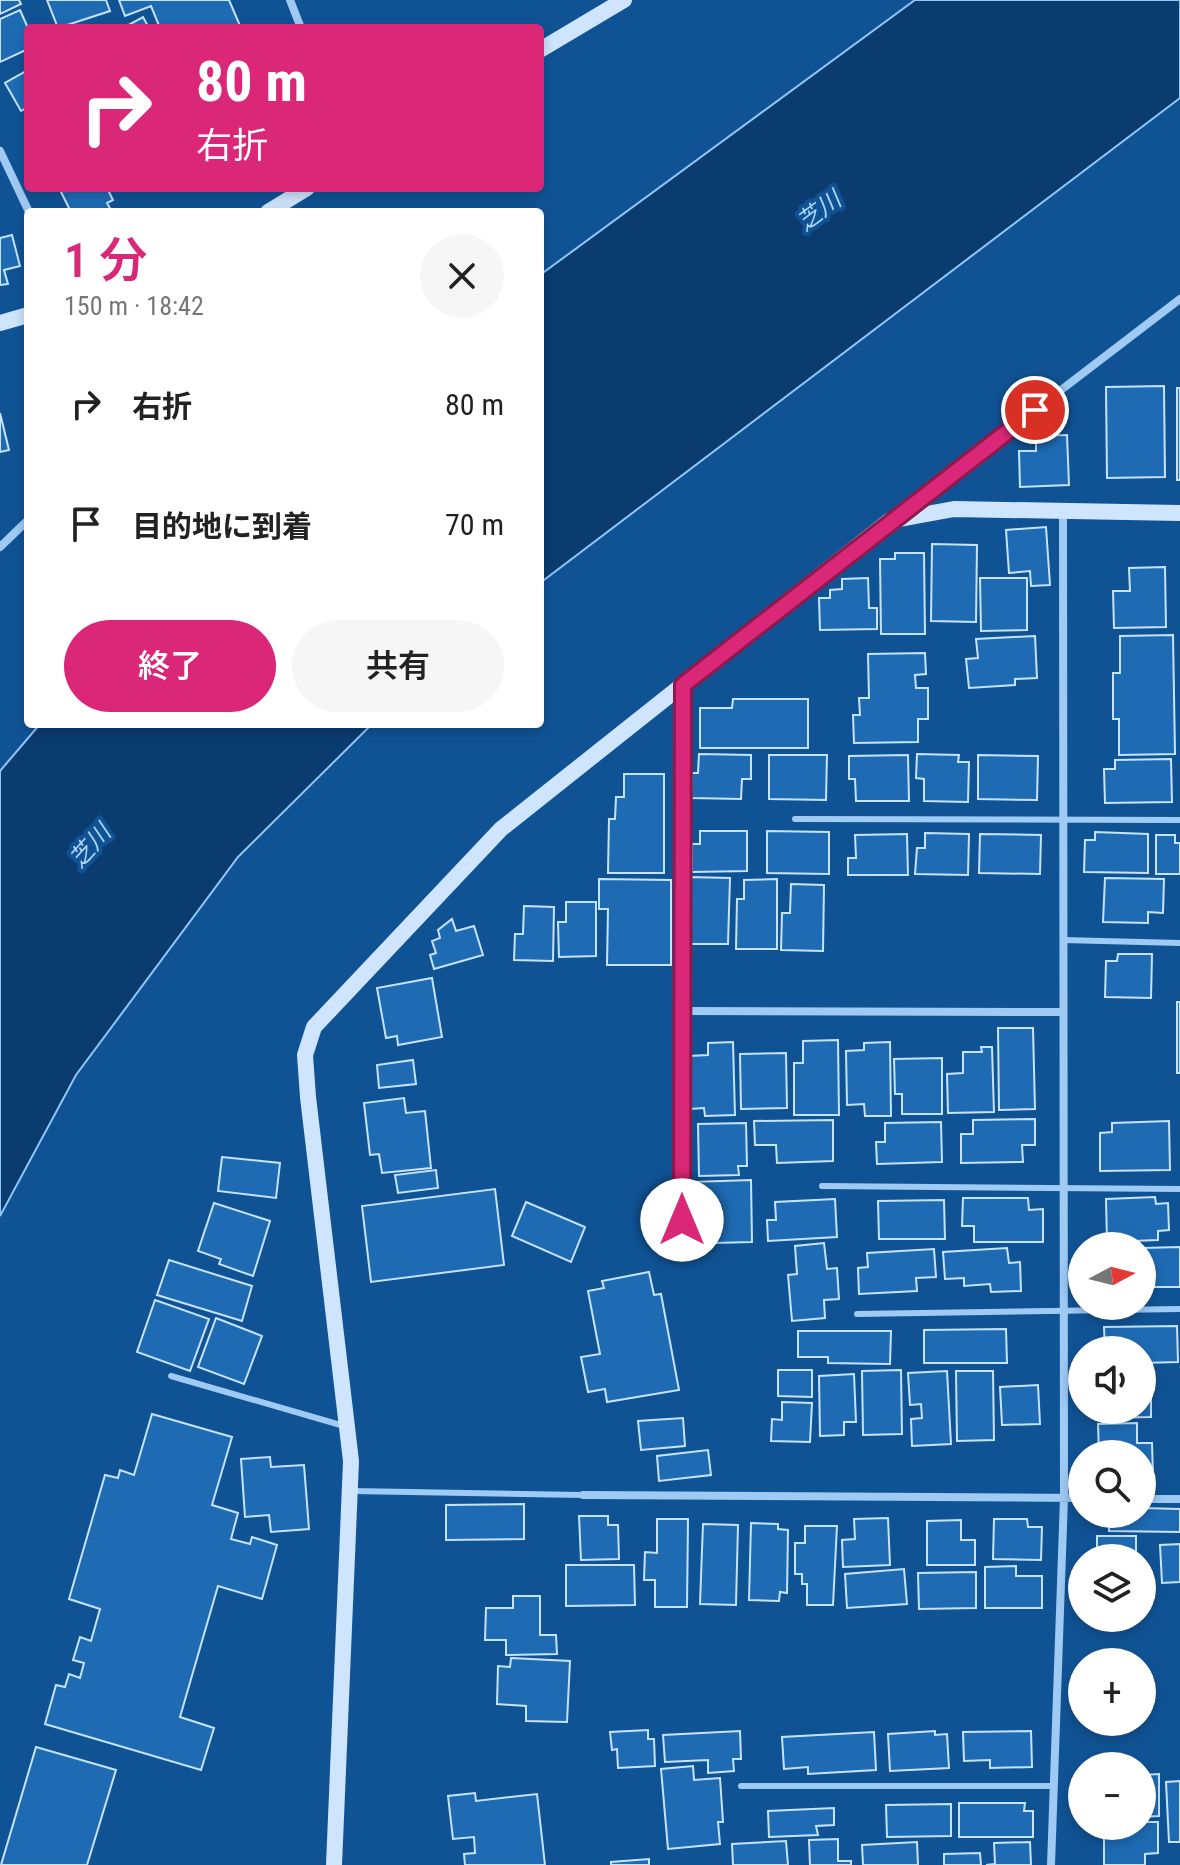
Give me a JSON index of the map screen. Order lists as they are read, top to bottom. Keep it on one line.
{"water":["芝川"],"north":"right","page":{"turn":["80 m","右折"],"heading":["1 分","150 m · 18:42"],"list":[{"name":"右折","value":"80 m"},{"name":"目的地に到着","value":"70 m"}],"buttons":["終了","共有"],"map_buttons":["+","−"]}}
